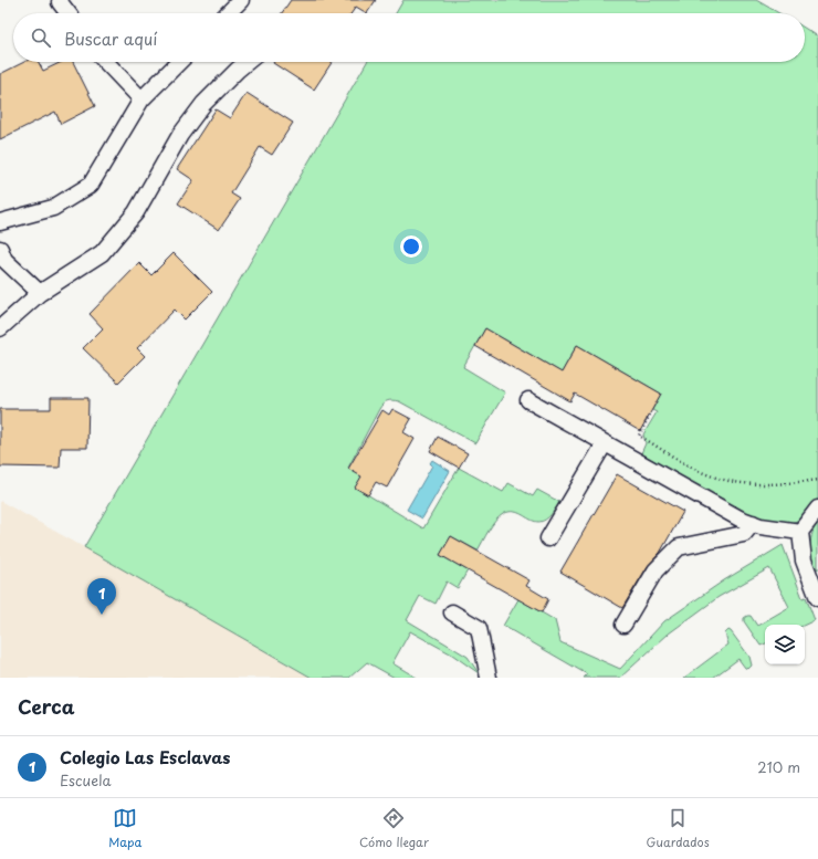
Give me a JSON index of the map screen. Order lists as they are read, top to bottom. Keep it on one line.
{"page":{"search":"Buscar aquí","pins":"1","heading":"Cerca","list":[{"mark":"1","name":"Colegio Las Esclavas","note":"Escuela","value":"210 m"}],"nav":["Mapa","Cómo llegar","Guardados"]}}
